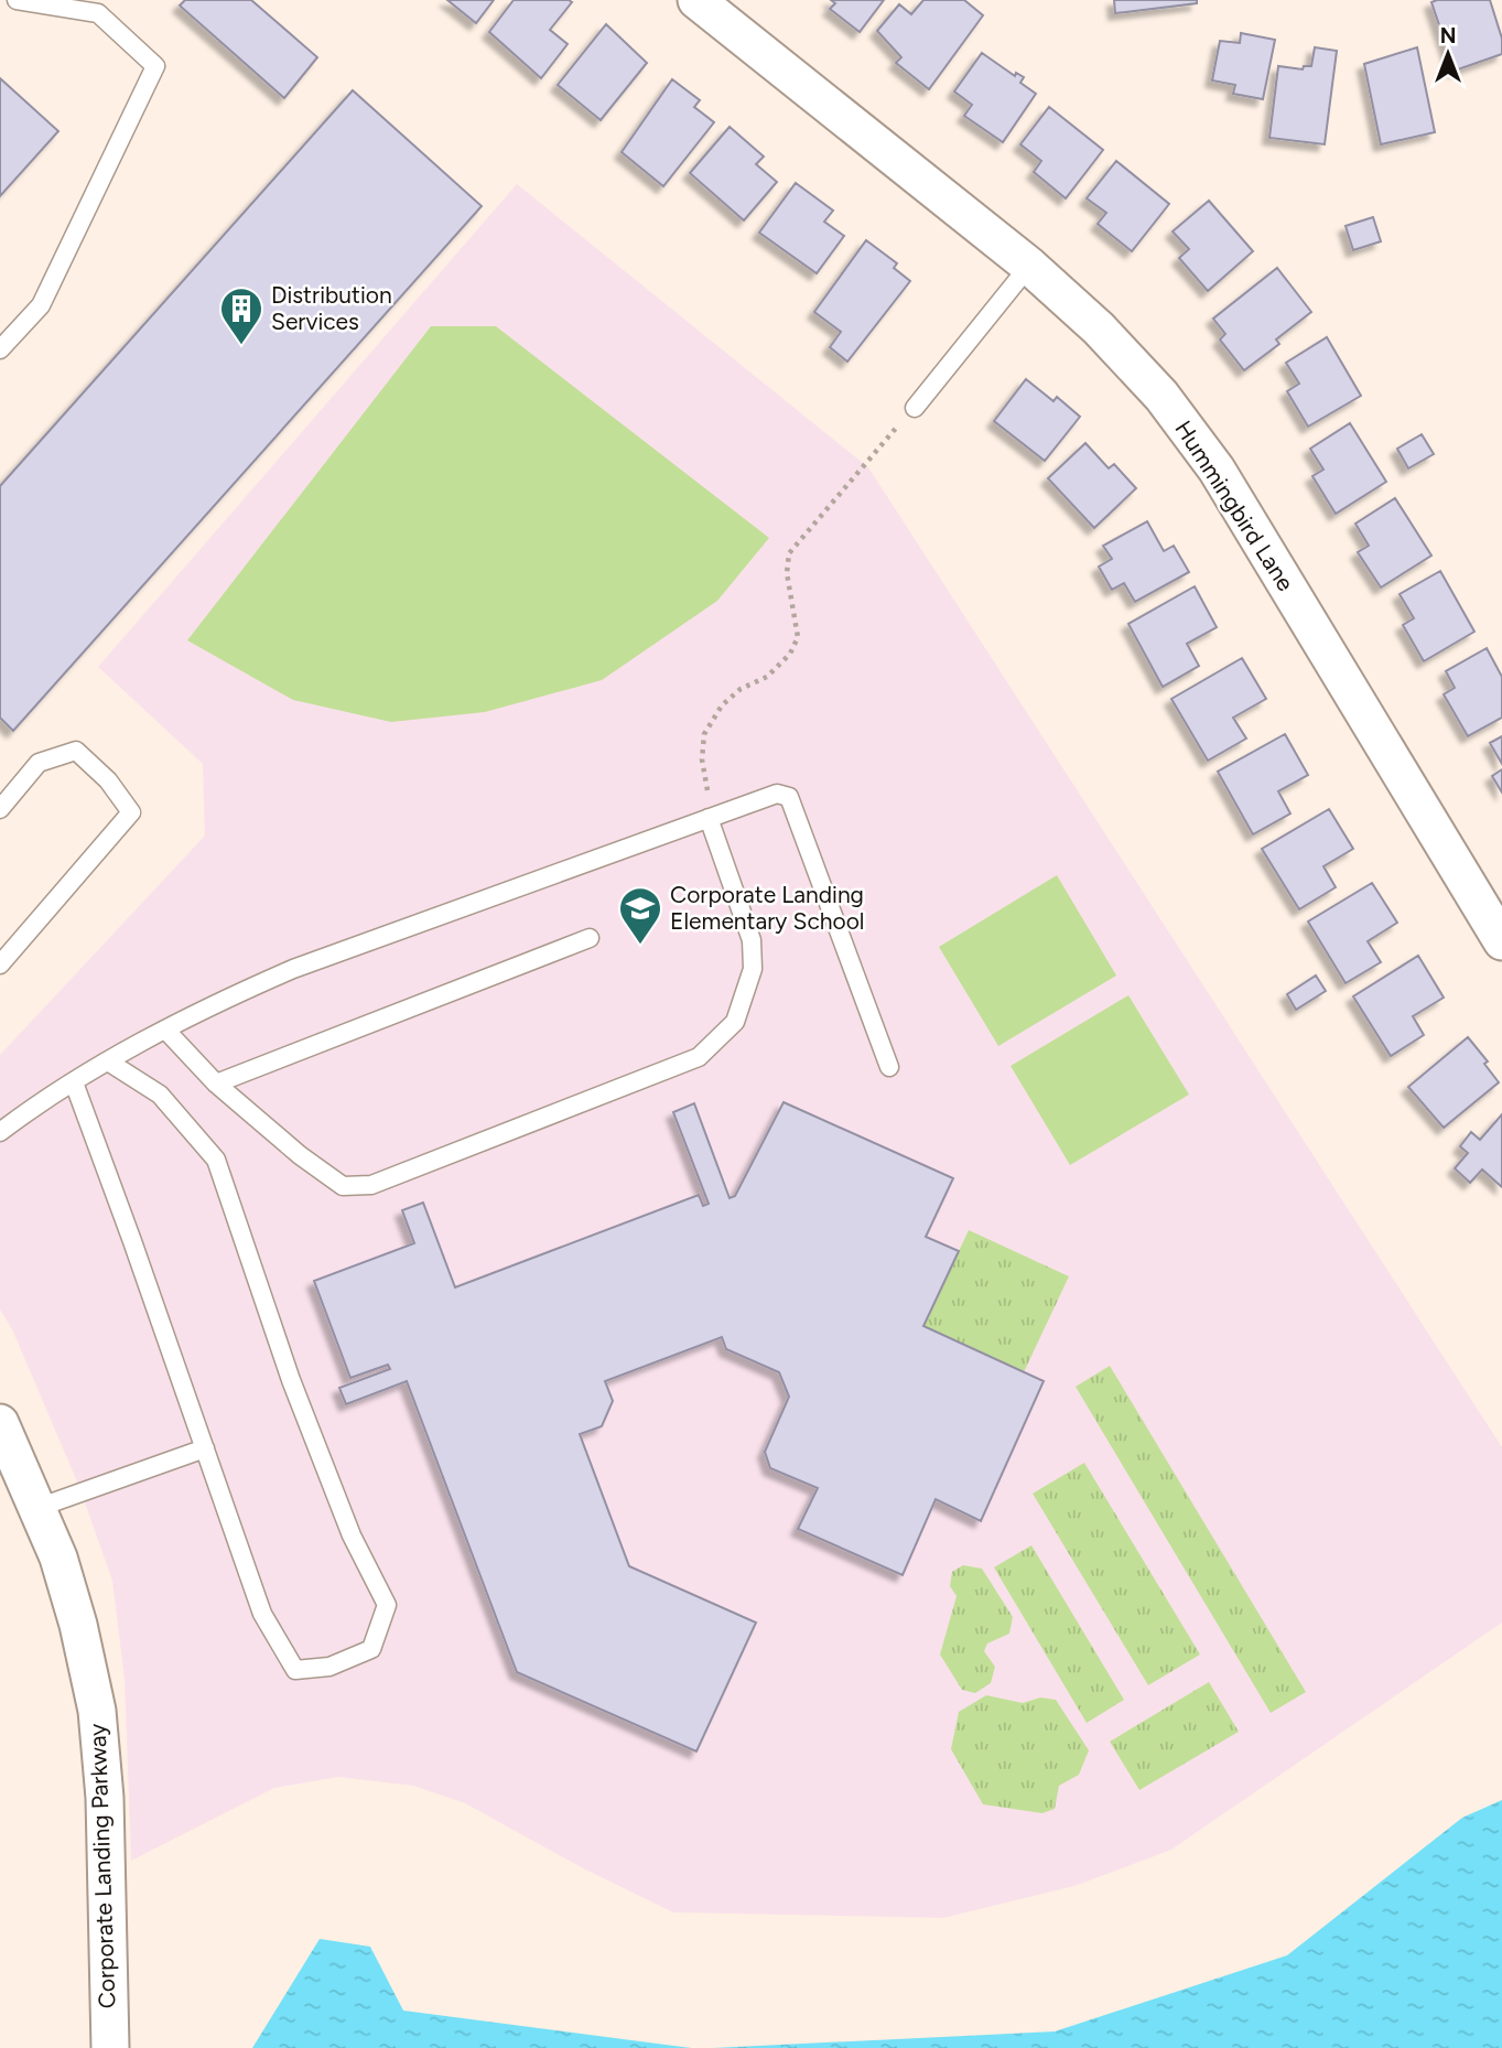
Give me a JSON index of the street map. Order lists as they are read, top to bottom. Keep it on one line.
{"streets":{"street":["Hummingbird Lane","Corporate Landing Parkway"]},"places":{"building":["Distribution Services"],"school or university":["Corporate Landing Elementary School"]},"north":"top"}
